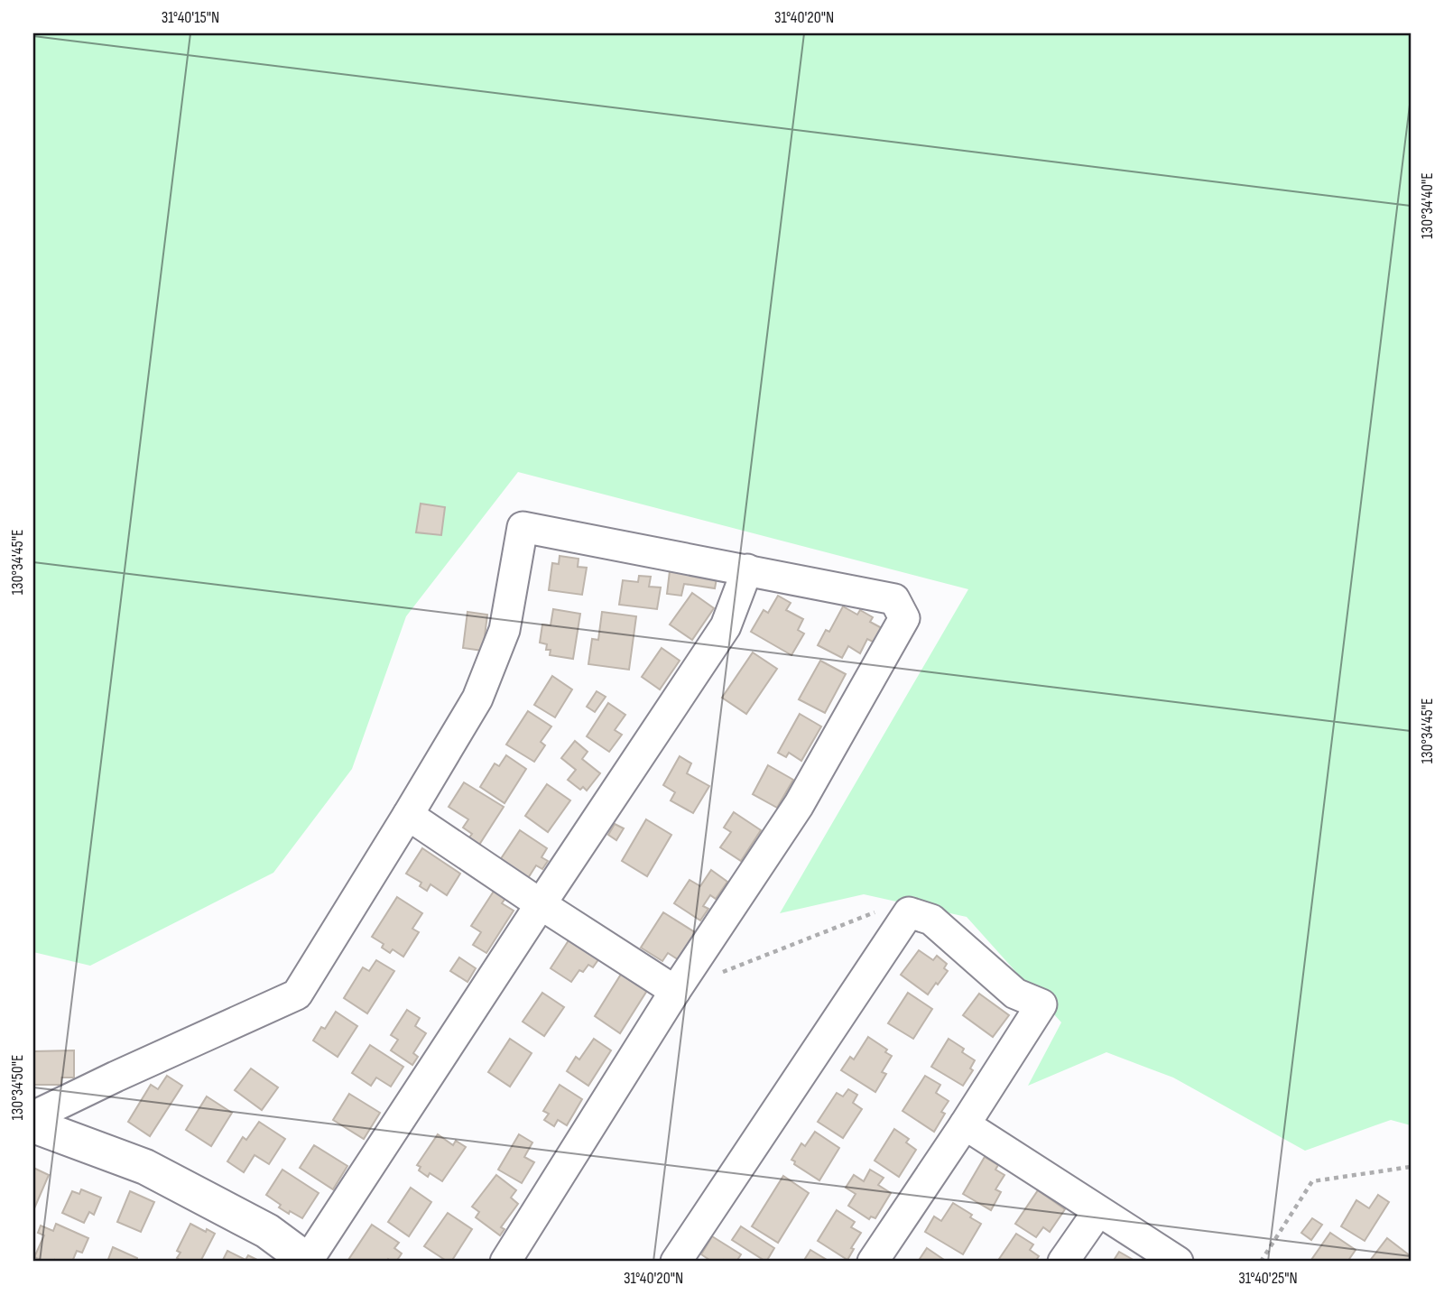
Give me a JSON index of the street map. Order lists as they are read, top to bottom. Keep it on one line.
{"coordinates":["31°40'15\"N","31°40'20\"N","130°34'40\"E","130°34'45\"E","130°34'50\"E","31°40'25\"N"]}
